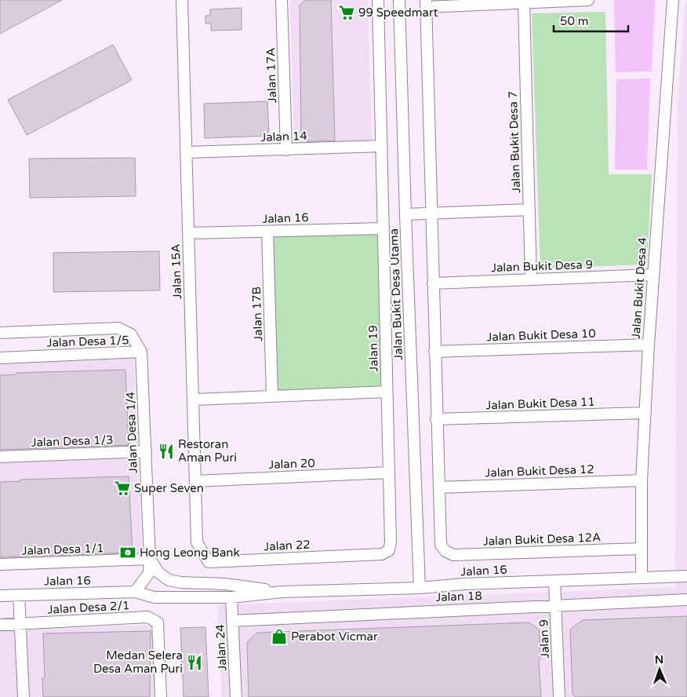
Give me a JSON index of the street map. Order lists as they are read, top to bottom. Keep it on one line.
{"streets":{"street":["Jalan 17A","Jalan 14","Jalan Bukit Desa 7","Jalan 16","Jalan Bukit Desa 9","Jalan 15A","Jalan Bukit Desa 4","Jalan Bukit Desa Utama","Jalan 17B","Jalan Bukit Desa 10","Jalan Desa 1/5","Jalan 19","Jalan Bukit Desa 11","Jalan Desa 1/4","Jalan Desa 1/3","Jalan 20","Jalan Bukit Desa 12","Jalan Bukit Desa 12A","Jalan 22","Jalan Desa 1/1","Jalan 18","Jalan Desa 2/1","Jalan 9","Jalan 24"]},"crossings":[["Jalan 17A","Jalan 14"],["Jalan 14","Jalan 15A"],["Jalan 14","Jalan 19"],["Jalan Bukit Desa 7","Jalan Bukit Desa 9"],["Jalan 16","Jalan 15A"],["Jalan 16","Jalan Bukit Desa 4"],["Jalan 16","Jalan Bukit Desa Utama"],["Jalan 16","Jalan 17B"],["Jalan 16","Jalan 19"],["Jalan 16","Jalan Desa 1/4"],["Jalan 16","Jalan Desa 1/1"],["Jalan 16","Jalan 9"],["Jalan 16","Jalan 24"],["Jalan Bukit Desa 9","Jalan Bukit Desa 4"],["Jalan 15A","Jalan 20"],["Jalan 15A","Jalan 22"],["Jalan Bukit Desa 4","Jalan Bukit Desa 10"],["Jalan Bukit Desa 4","Jalan Bukit Desa 11"],["Jalan Bukit Desa 4","Jalan Bukit Desa 12"],["Jalan Bukit Desa 4","Jalan Bukit Desa 12A"],["Jalan Desa 1/5","Jalan Desa 1/4"],["Jalan 19","Jalan 20"],["Jalan 19","Jalan 22"],["Jalan Desa 1/4","Jalan Desa 1/3"],["Jalan Desa 1/4","Jalan Desa 1/1"],["Jalan Bukit Desa 12","Jalan Bukit Desa 12A"],["Jalan 18","Jalan 9"],["Jalan 18","Jalan 24"]],"places":{"supermarket":["99 Speedmart","Super Seven"],"restaurant":["Restoran Aman Puri","Medan Selera Desa Aman Puri"],"bank":["Hong Leong Bank"],"shop":["Perabot Vicmar"]},"scale_bar":"50 m","north":"top"}
